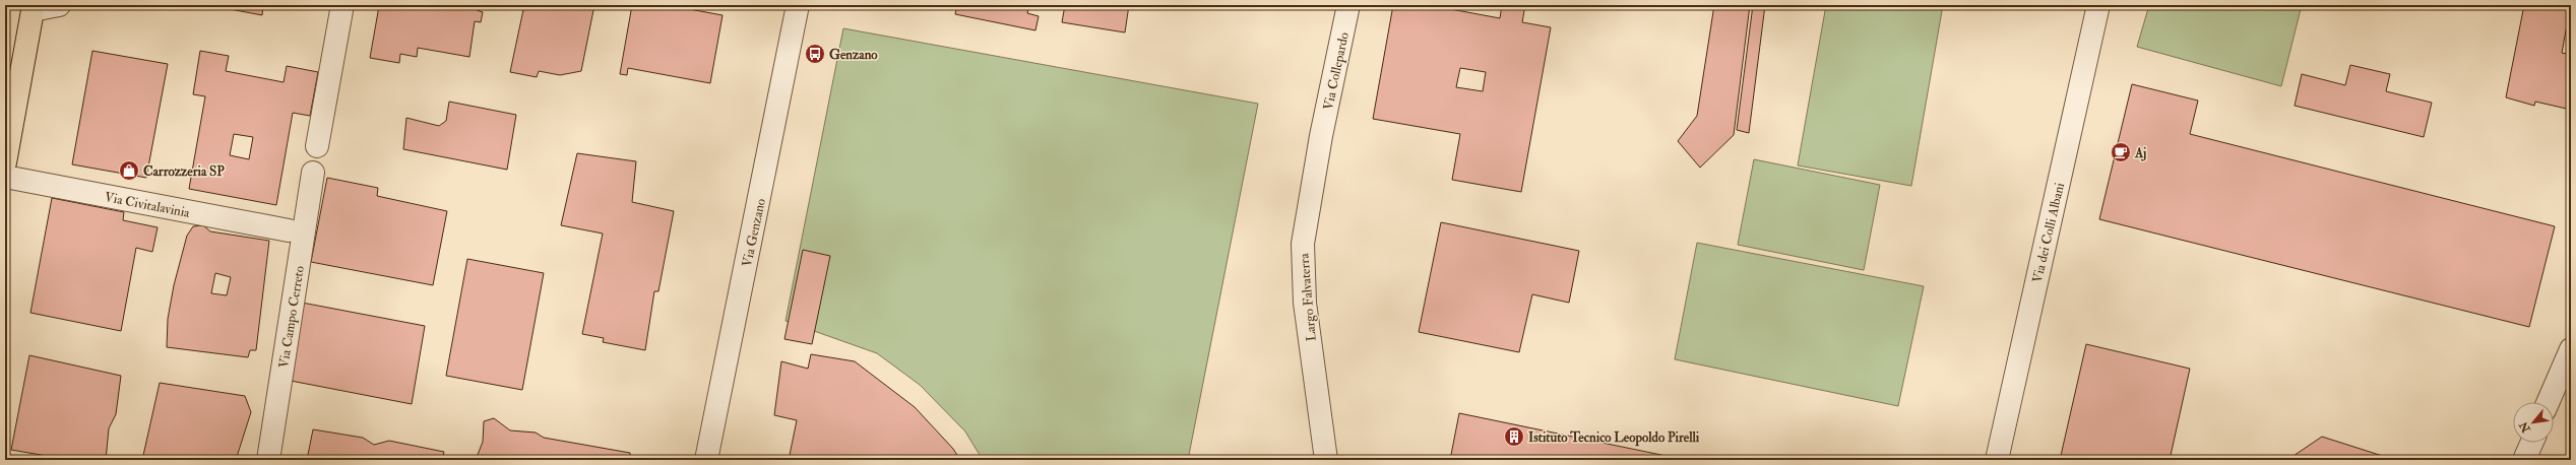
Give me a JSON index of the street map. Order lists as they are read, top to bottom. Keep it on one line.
{"streets":{"street":["Via Collepardo","Via Civitalavinia","Via Genzano","Via dei Colli Albani","Largo Falvaterra","Via Campo Cerreto"]},"crossings":[["Via Collepardo","Largo Falvaterra"]],"places":{"bus stop":["Genzano"],"cafe":["Aj"],"shop":["Carrozzeria SP"],"building":["Istituto Tecnico Leopoldo Pirelli"]},"north":"bottom left"}
